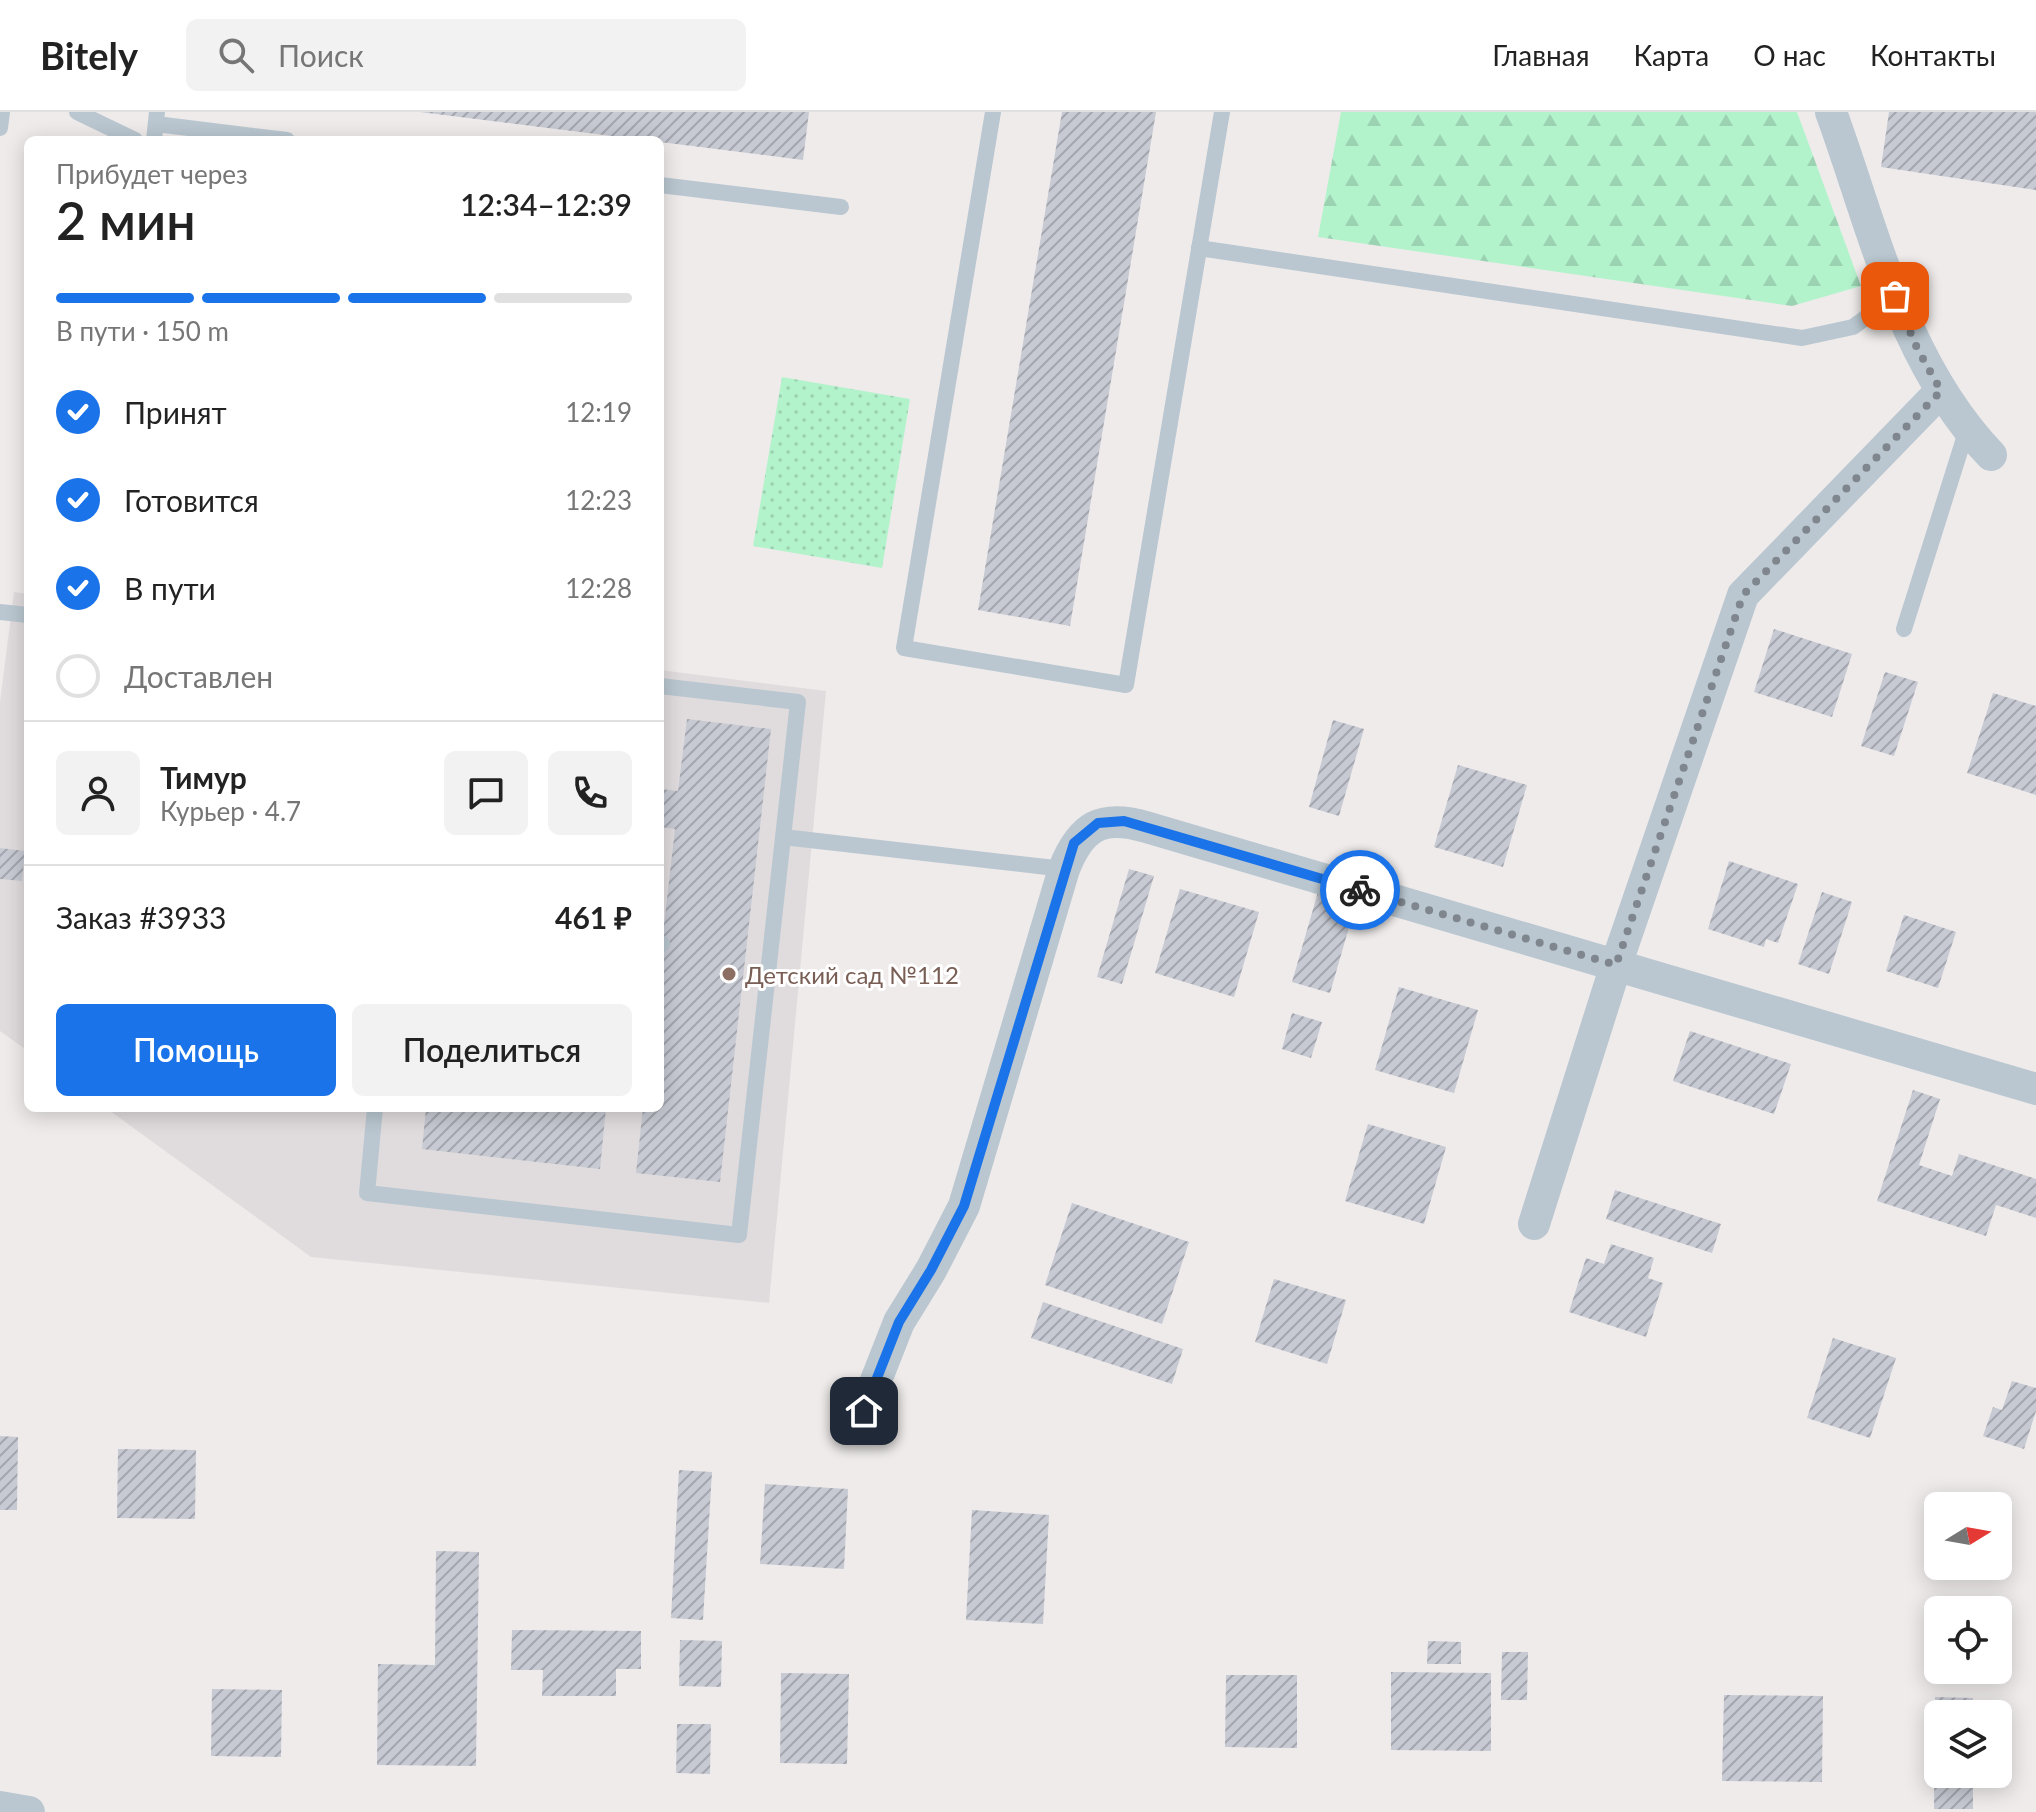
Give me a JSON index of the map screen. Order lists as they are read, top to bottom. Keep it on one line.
{"places":["Детский сад №112"],"north":"right","page":{"header":"Bitely","search":"Поиск","nav":["Главная","Карта","О нас","Контакты"],"heading":["2 мин","Прибудет через","12:34–12:39"],"panel":["Тимур","Курьер · 4.7","Заказ #3933","461 ₽"],"bar":"В пути · 150 m","list":[["Принят","12:19"],["Готовится","12:23"],["В пути","12:28"],"Доставлен"],"buttons":["Помощь","Поделиться"]}}
